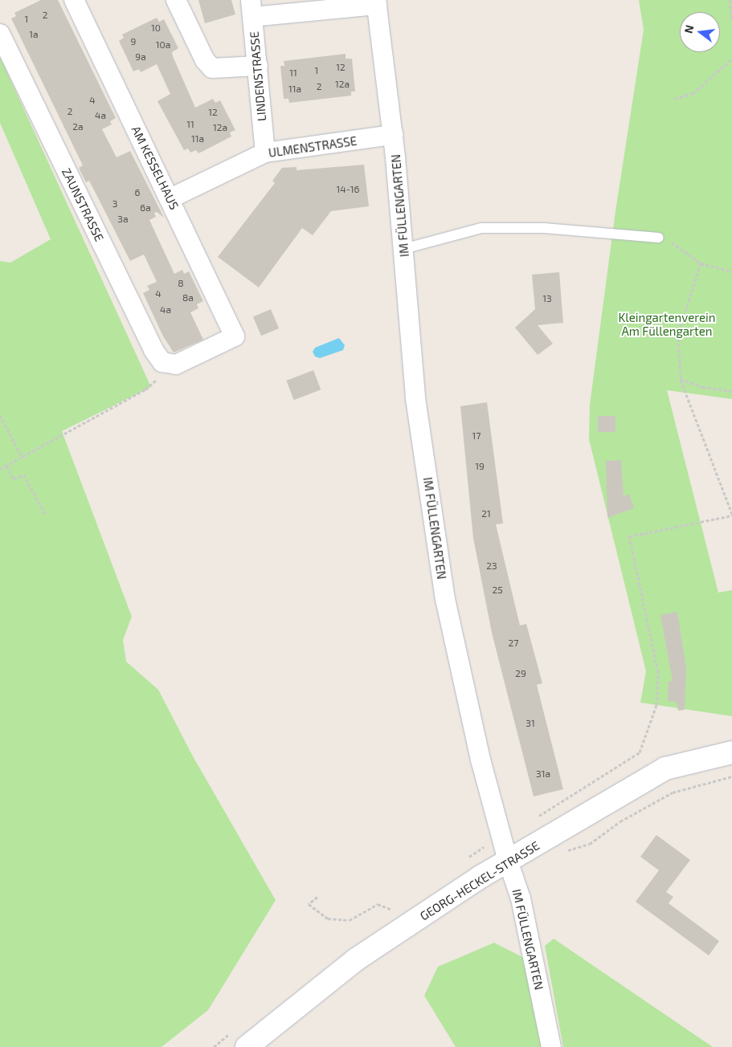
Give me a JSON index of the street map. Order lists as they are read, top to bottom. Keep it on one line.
{"streets":{"street":["LINDENSTRASSE","ULMENSTRASSE","AM KESSELHAUS","ZAUNSTRASSE","IM FÜLLENGARTEN","GEORG-HECKEL-STRASSE"]},"crossings":[["LINDENSTRASSE","ULMENSTRASSE"],["ULMENSTRASSE","AM KESSELHAUS"],["ULMENSTRASSE","IM FÜLLENGARTEN"],["AM KESSELHAUS","ZAUNSTRASSE"],["IM FÜLLENGARTEN","GEORG-HECKEL-STRASSE"]],"parks":["Kleingartenverein Am Füllengarten"],"house_numbers":["2","1","10","1a","9","10a","9a","12","1","11","12a","2","11a","4","2","12","4a","11","2a","12a","11a","14-16","6","3","6a","3a","8","4","8a","13","4a","17","19","21","23","25","27","29","31","31a"],"north":"left"}
